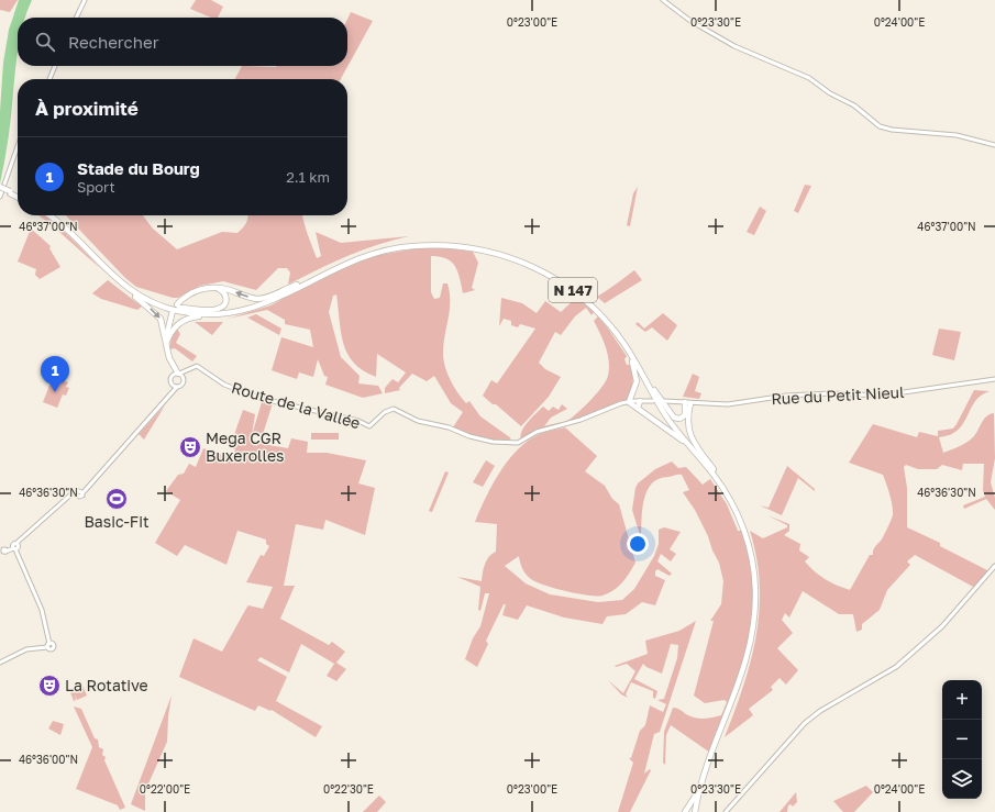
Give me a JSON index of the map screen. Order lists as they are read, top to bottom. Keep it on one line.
{"streets":{"highway":["N 147"],"street":["Rue du Petit Nieul","Route de la Vallée"]},"places":{"theatre":["Mega CGR Buxerolles","La Rotative"],"sports":["Basic-Fit"]},"page":{"search":"Rechercher","heading":"À proximité","list":[{"mark":"1","name":"Stade du Bourg","note":"Sport","value":"2.1 km"}],"pins":"1","map_buttons":["+","−"]},"coordinates":["0°23'00\"E","0°23'30\"E","0°24'00\"E","46°37'00\"N","46°36'30\"N","46°36'00\"N","0°22'00\"E","0°22'30\"E"]}
